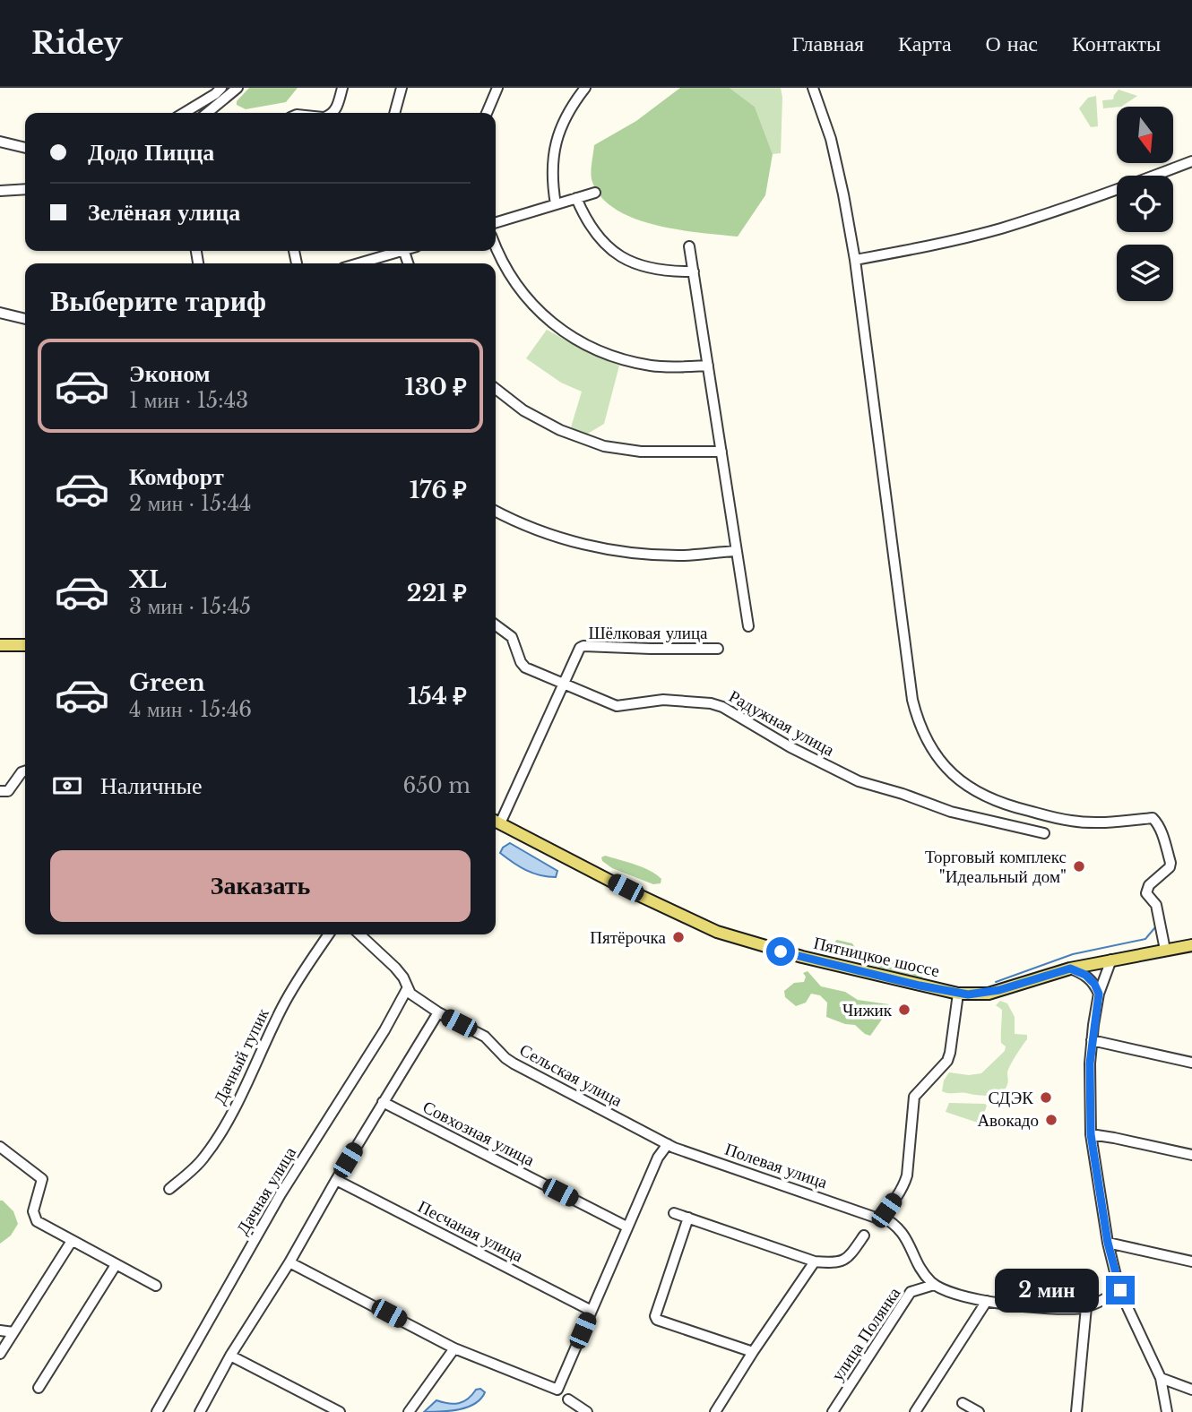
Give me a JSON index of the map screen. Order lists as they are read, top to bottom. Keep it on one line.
{"streets":{"main road":["Пятницкое шоссе"],"street":["Шёлковая улица","Радужная улица","Дачный тупик","Сельская улица","Совхозная улица","Полевая улица","Дачная улица","Песчаная улица","улица Полянка"]},"crossings":[["Шёлковая улица","Радужная улица"],["Сельская улица","Полевая улица"],["Сельская улица","Дачная улица"]],"places":["Торговый комплекс \"Идеальный дом\"","Пятёрочка","Чижик","СДЭК","Авокадо"],"north":"bottom","page":{"header":"Ridey","nav":["Главная","Карта","О нас","Контакты"],"banner":["Додо Пицца","Зелёная улица"],"heading":"Выберите тариф","list":[{"name":"Эконом","note":"1 мин · 15:43","value":"130 ₽"},{"name":"Комфорт","note":"2 мин · 15:44","value":"176 ₽"},{"name":"XL","note":"3 мин · 15:45","value":"221 ₽"},{"name":"Green","note":"4 мин · 15:46","value":"154 ₽"}],"pay":["Наличные","650 m"],"buttons":"Заказать","bubble":"2 мин"}}
